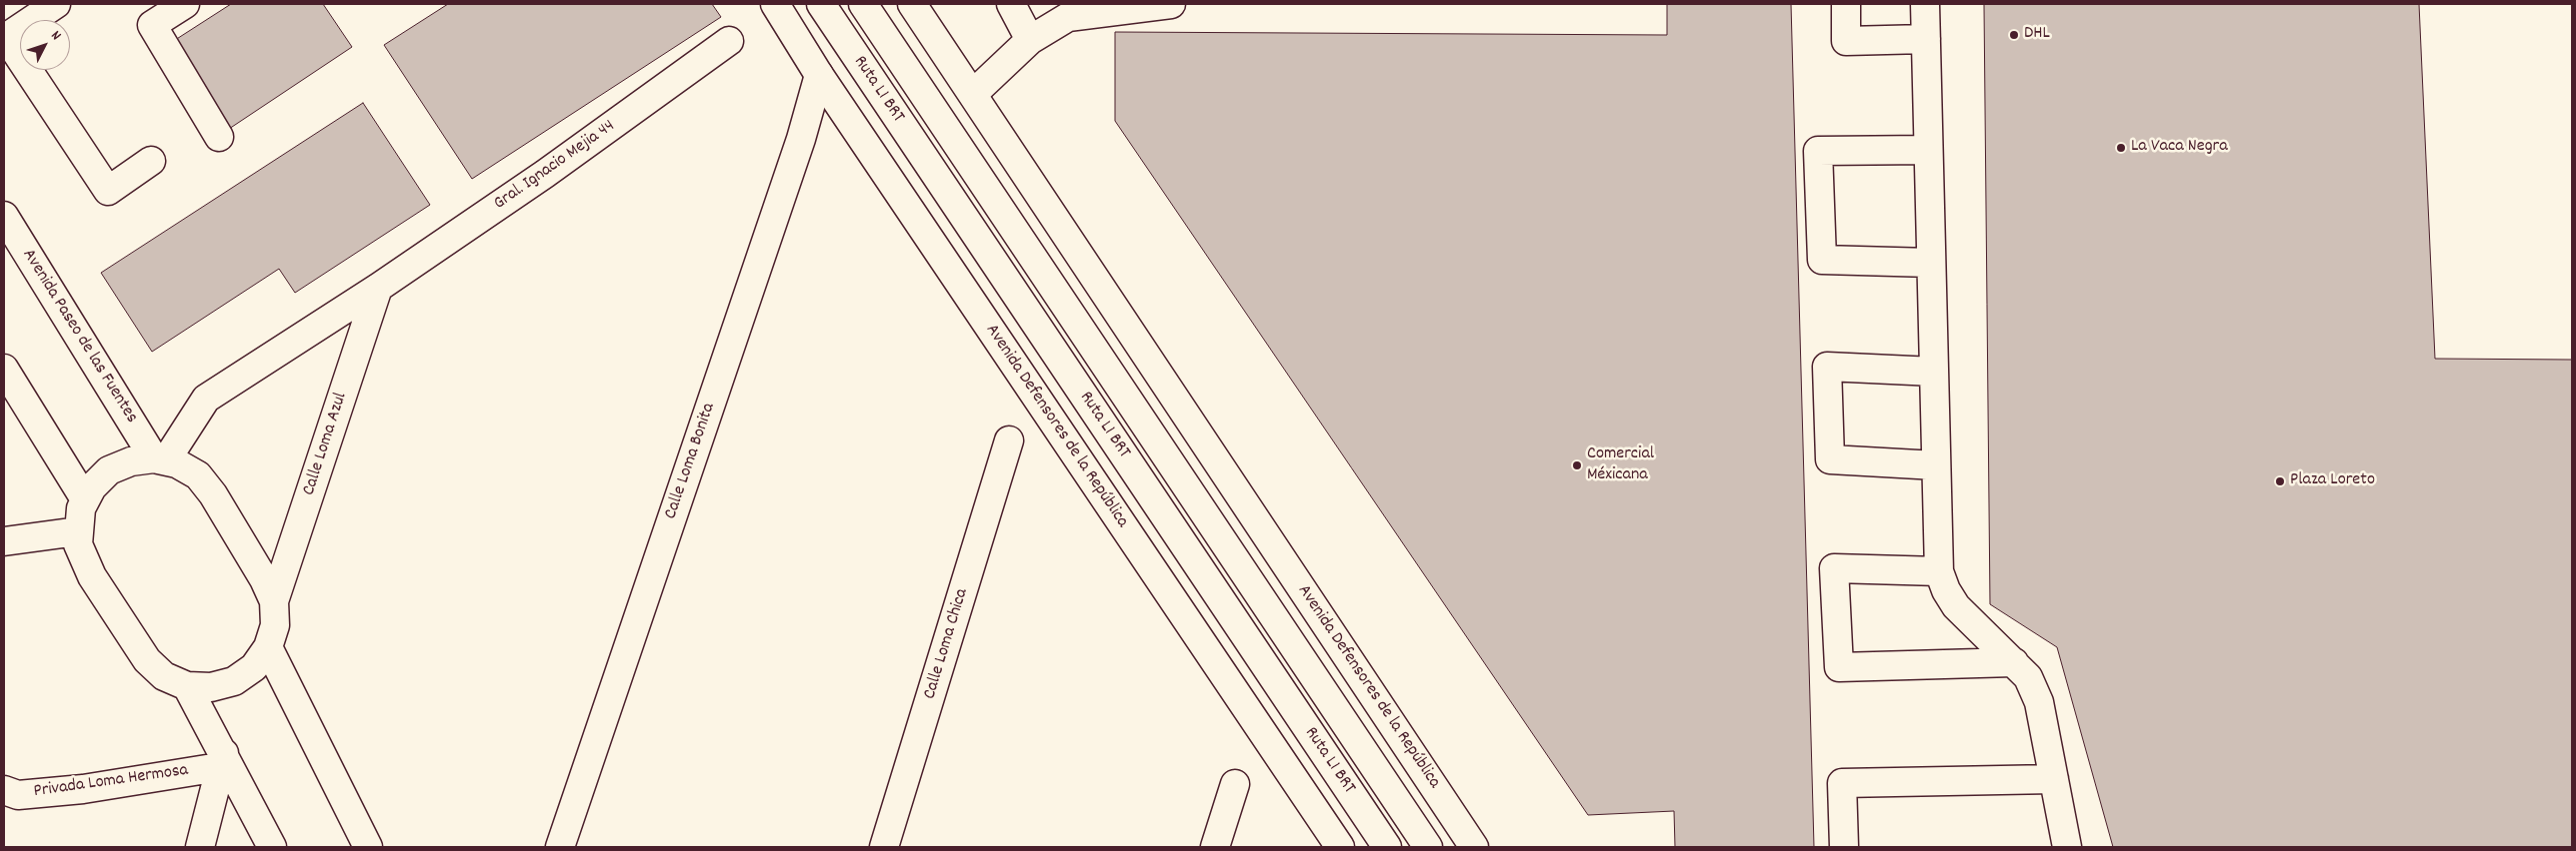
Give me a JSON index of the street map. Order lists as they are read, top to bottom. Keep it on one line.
{"streets":{"street":["Ruta L1 BRT","Gral. Ignacio Mejia 44","Avenida Paseo de las Fuentes","Avenida Defensores de la República","Calle Loma Azul","Calle Loma Bonita","Calle Loma Chica","Privada Loma Hermosa"]},"crossings":[["Gral. Ignacio Mejia 44","Avenida Paseo de las Fuentes"],["Gral. Ignacio Mejia 44","Calle Loma Azul"],["Avenida Defensores de la República","Calle Loma Bonita"]],"places":["DHL","La Vaca Negra","Comercial Méxicana","Plaza Loreto"],"north":"top right"}
